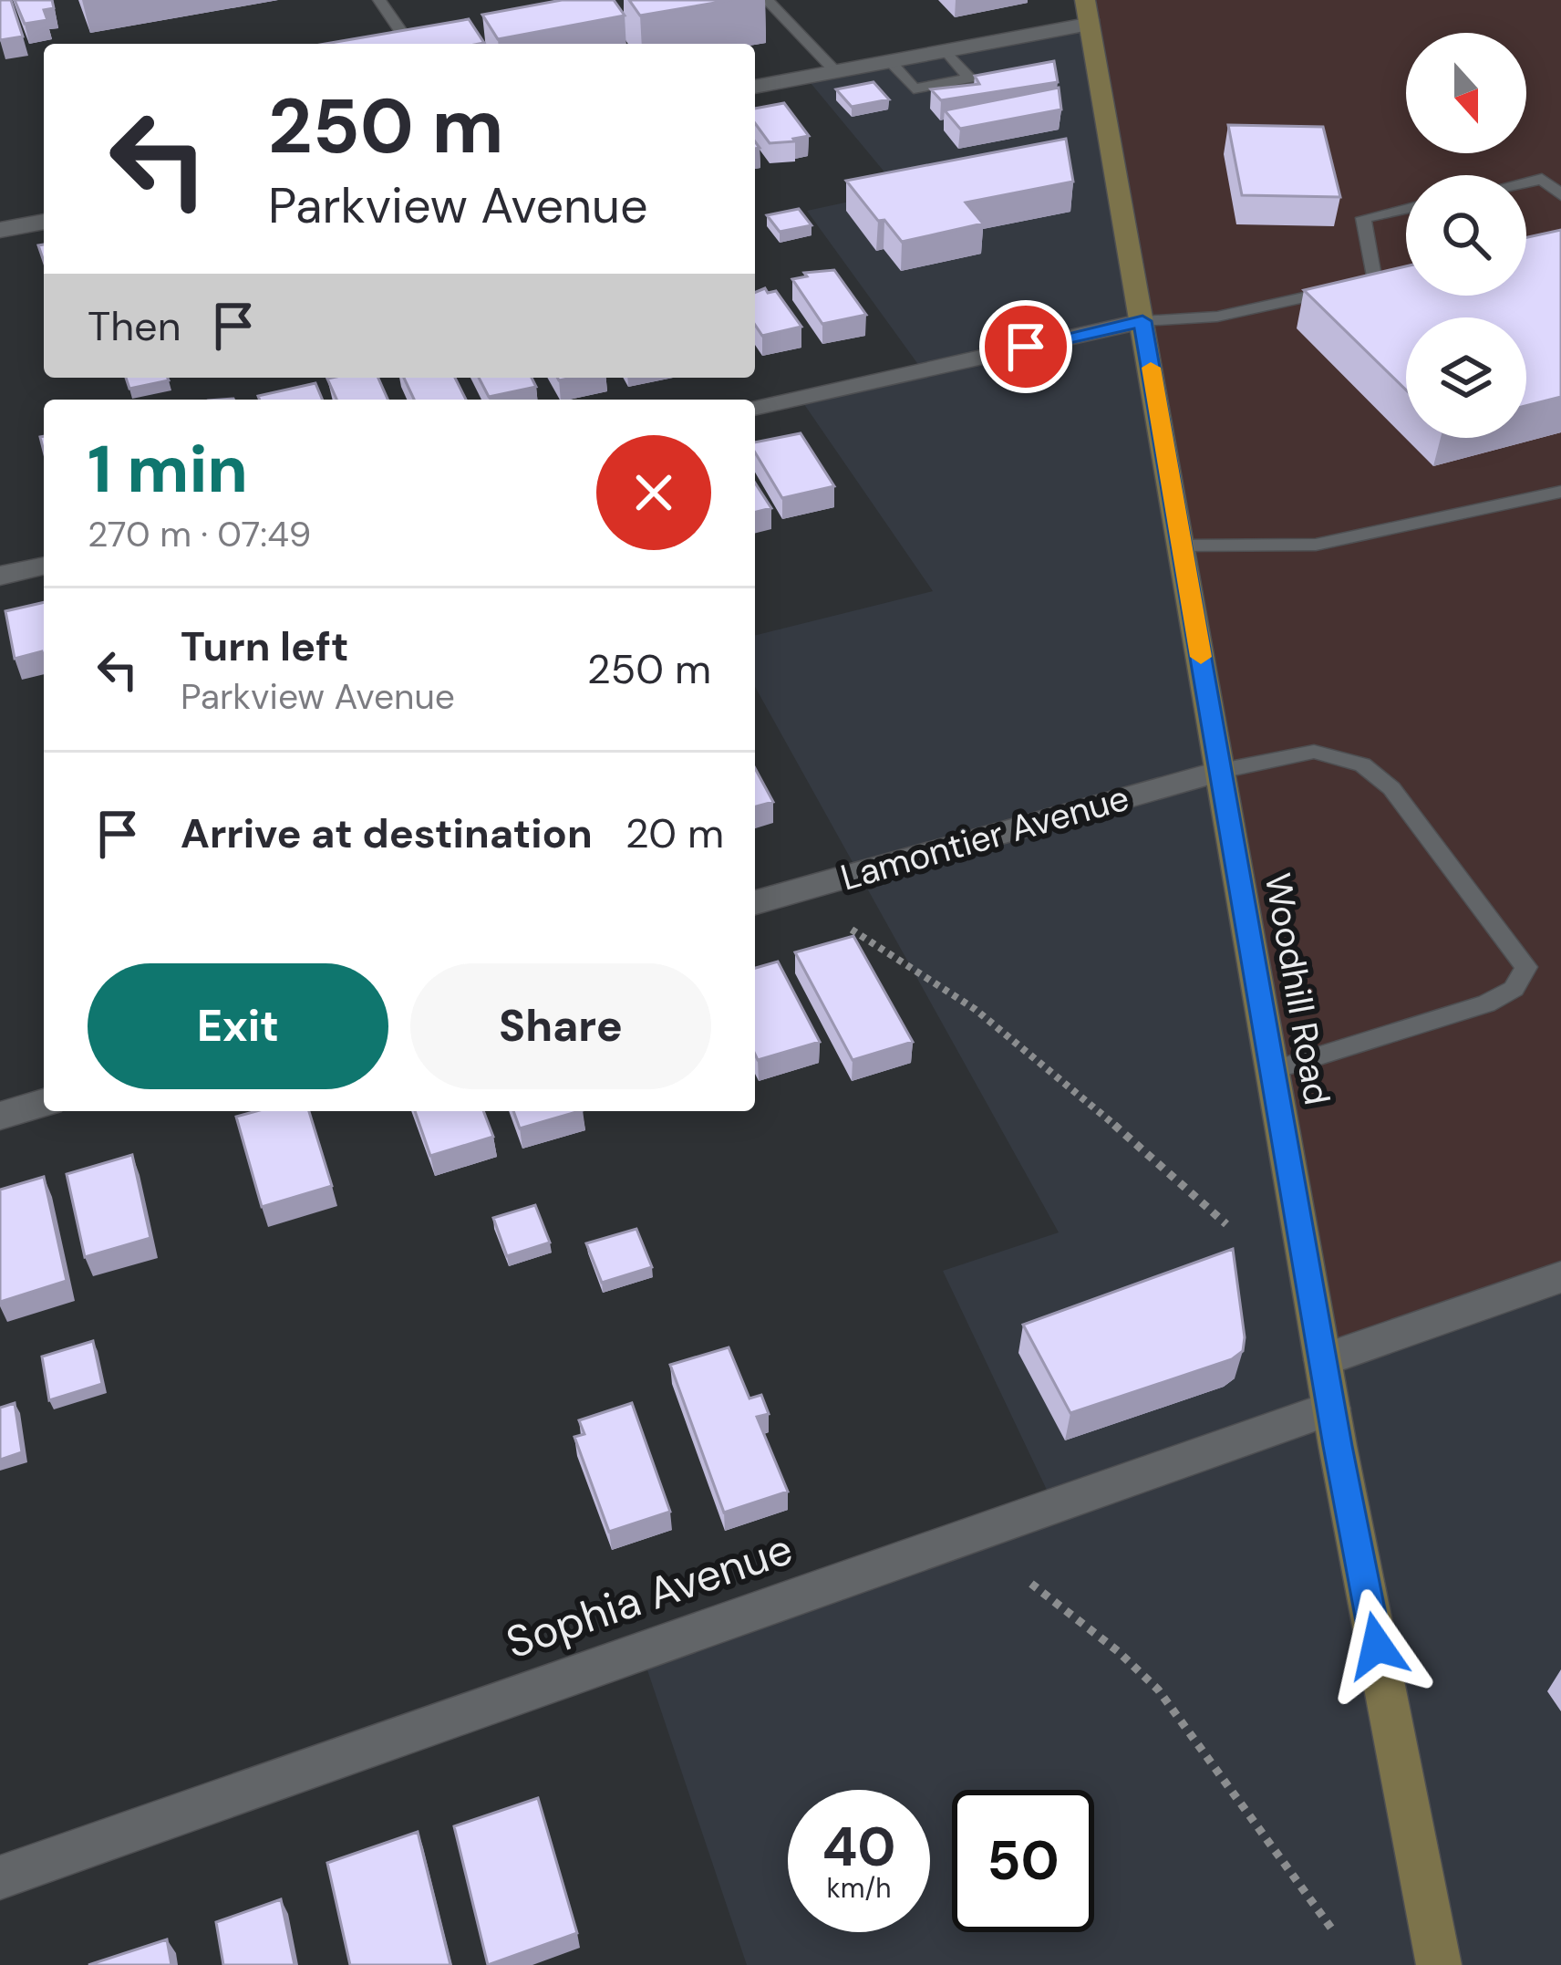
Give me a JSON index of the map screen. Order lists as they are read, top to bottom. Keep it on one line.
{"streets":{"main road":["Woodhill Road"],"street":["Lamontier Avenue","Sophia Avenue"]},"crossings":[["Lamontier Avenue","Woodhill Road"],["Woodhill Road","Sophia Avenue"]],"north":"bottom","page":{"turn":["250 m","Parkview Avenue"],"then":"Then","heading":["1 min","270 m · 07:49"],"list":[{"name":"Turn left","note":"Parkview Avenue","value":"250 m"},{"name":"Arrive at destination","value":"20 m"}],"buttons":["Exit","Share"],"speed":"40 km/h","limit":"50"}}
